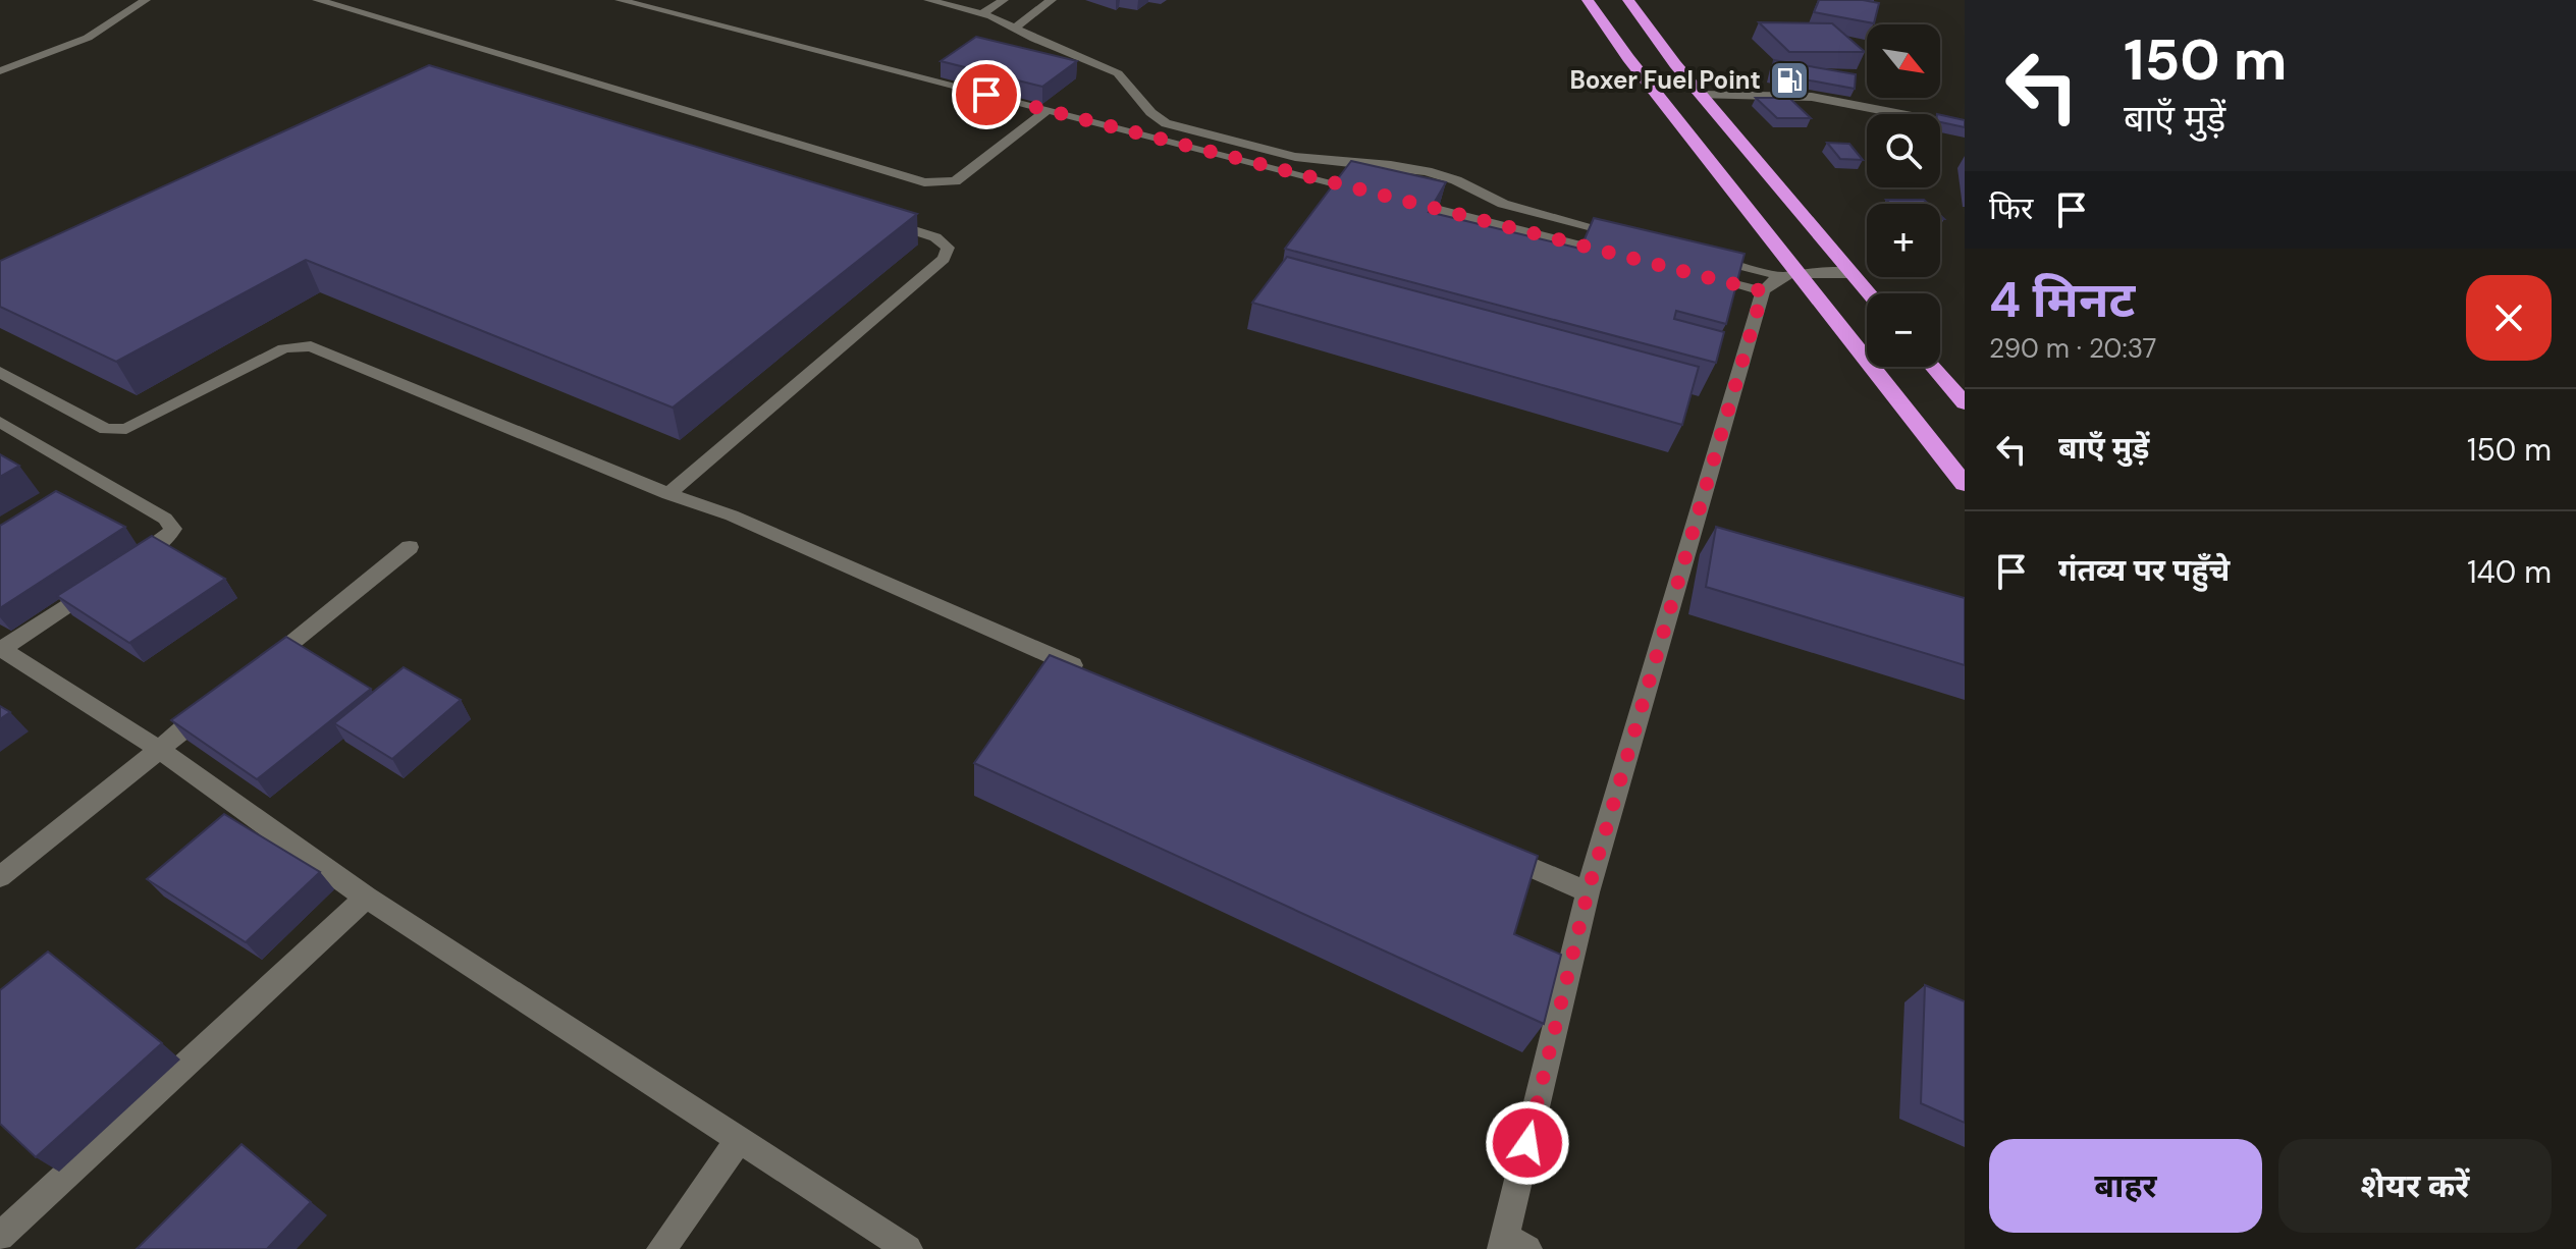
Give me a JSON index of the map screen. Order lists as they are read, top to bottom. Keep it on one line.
{"places":{"fuel station":["Boxer Fuel Point"]},"north":"bottom right","page":{"turn":["150 m","बाएँ मुड़ें"],"map_buttons":["+","−"],"then":"फिर","heading":["4 मिनट","290 m · 20:37"],"list":[{"name":"बाएँ मुड़ें","value":"150 m"},{"name":"गंतव्य पर पहुँचे","value":"140 m"}],"buttons":["बाहर","शेयर करें"]}}
